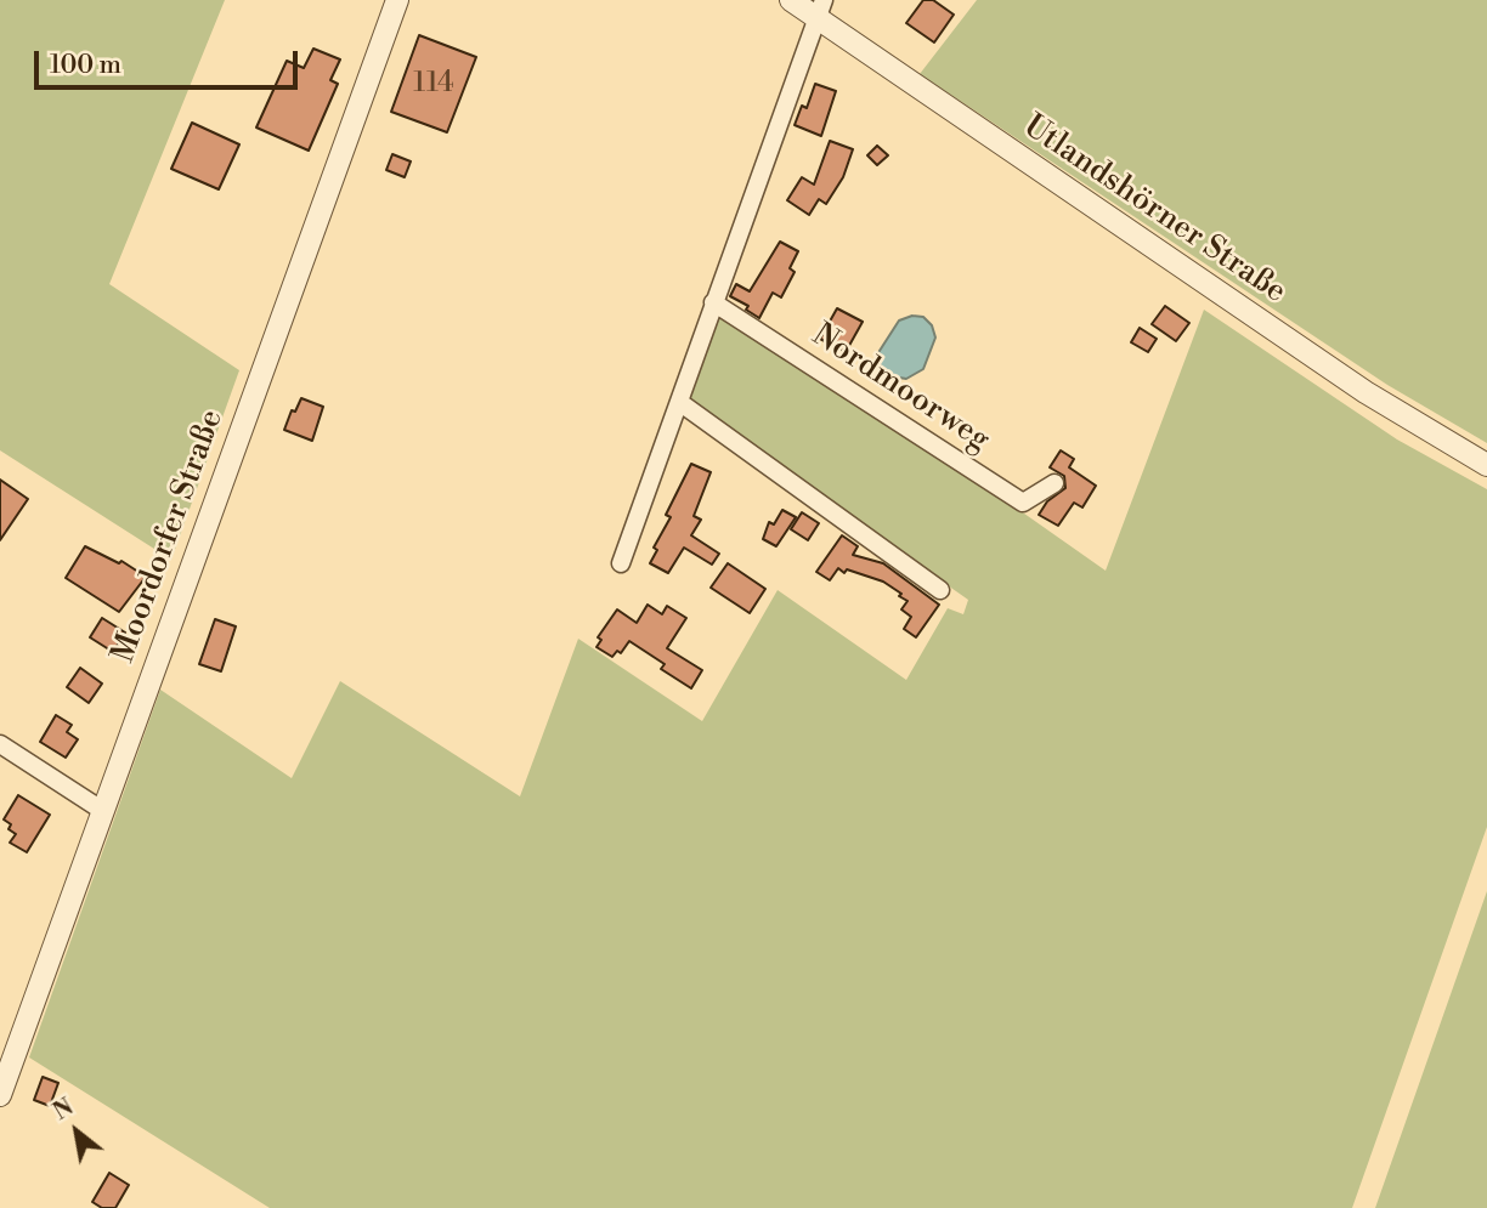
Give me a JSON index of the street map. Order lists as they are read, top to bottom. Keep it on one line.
{"streets":{"street":["Utlandshörner Straße","Nordmoorweg","Moordorfer Straße"]},"house_numbers":["114"],"scale_bar":"100 m","north":"top left"}
